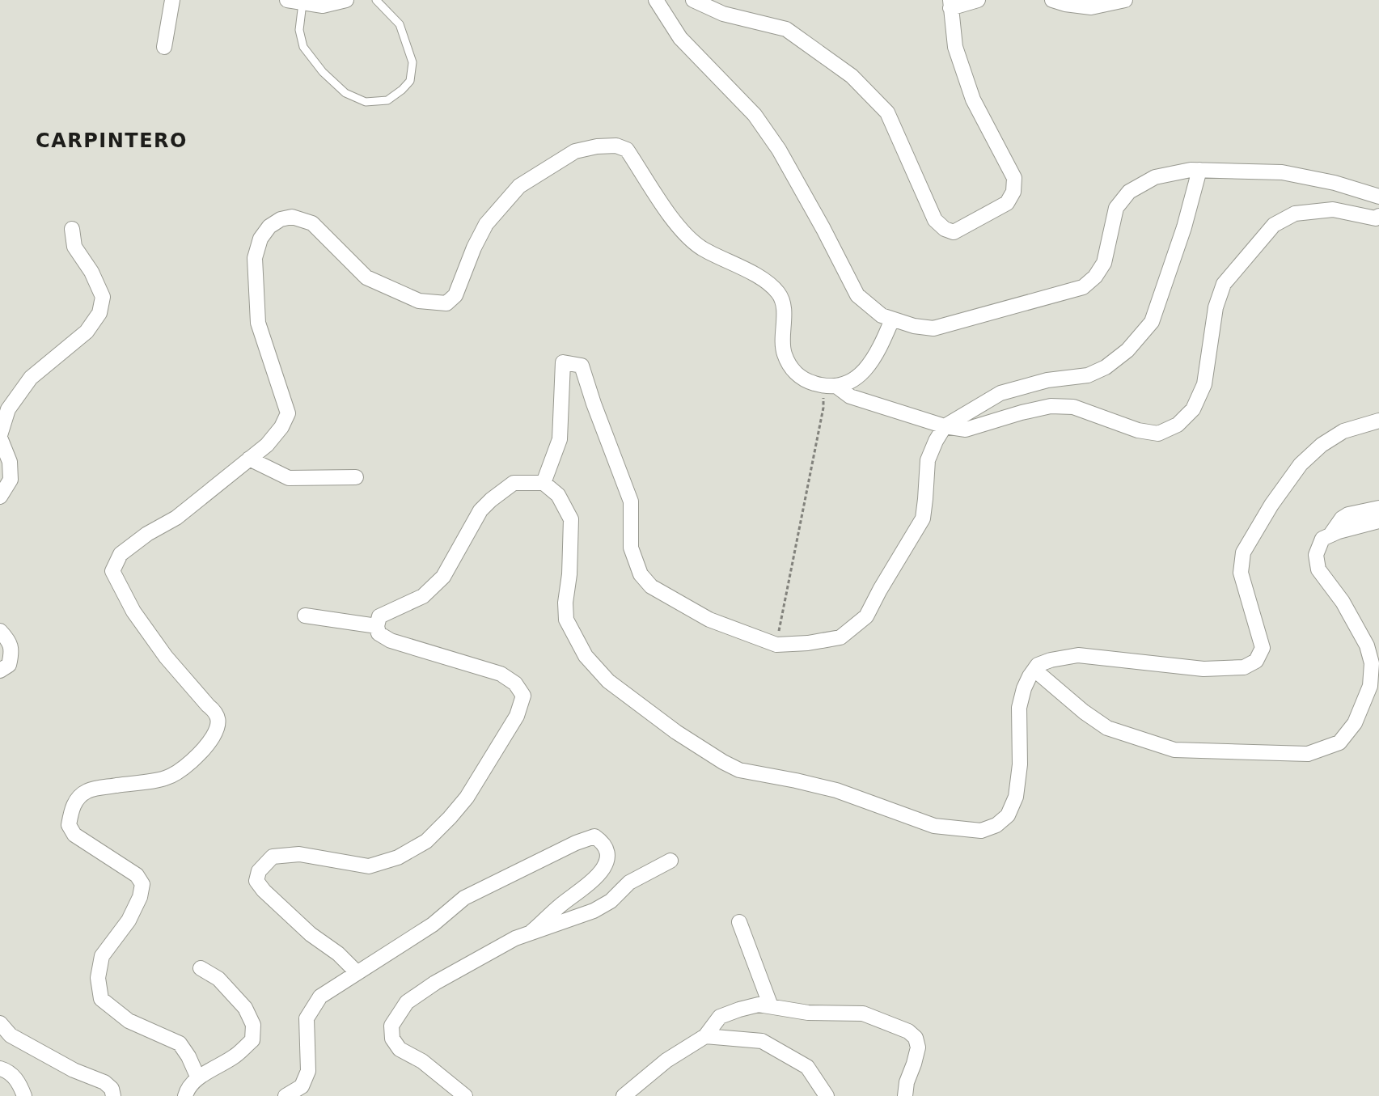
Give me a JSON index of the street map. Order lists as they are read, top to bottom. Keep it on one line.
{"districts":["CARPINTERO"]}
